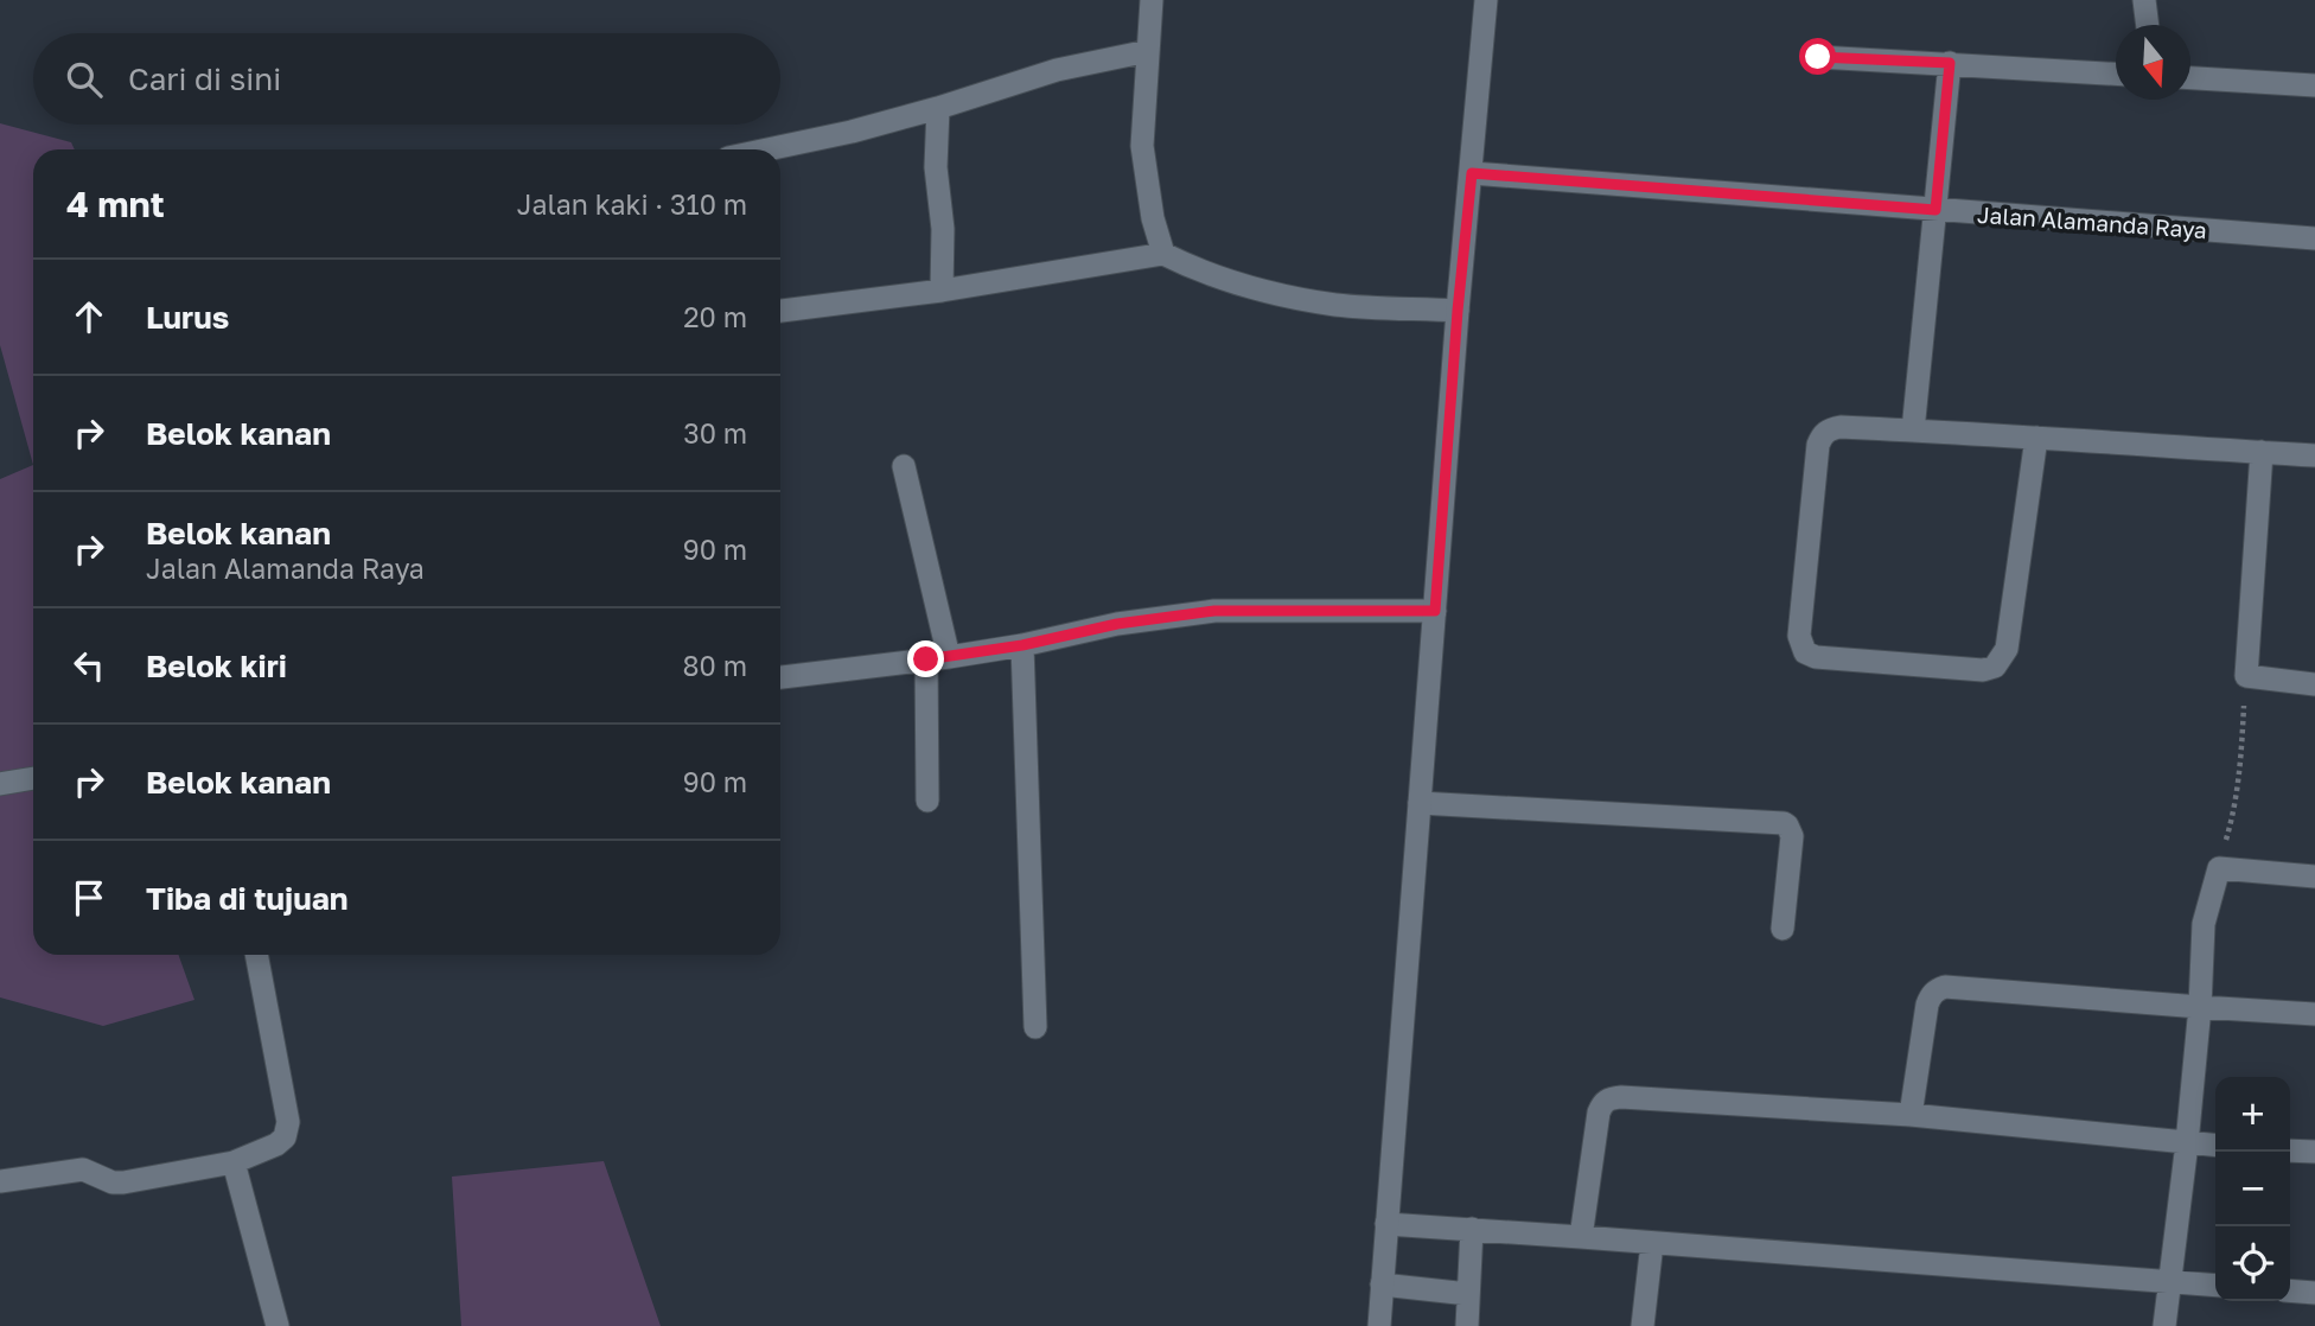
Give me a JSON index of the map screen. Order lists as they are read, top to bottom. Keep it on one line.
{"streets":{"street":["Jalan Alamanda Raya"]},"north":"bottom","page":{"search":"Cari di sini","heading":["4 mnt","Jalan kaki · 310 m"],"list":[["Lurus","20 m"],["Belok kanan","30 m"],["Belok kanan","Jalan Alamanda Raya","90 m"],["Belok kiri","80 m"],["Belok kanan","90 m"],"Tiba di tujuan"],"map_buttons":["+","−"]}}
